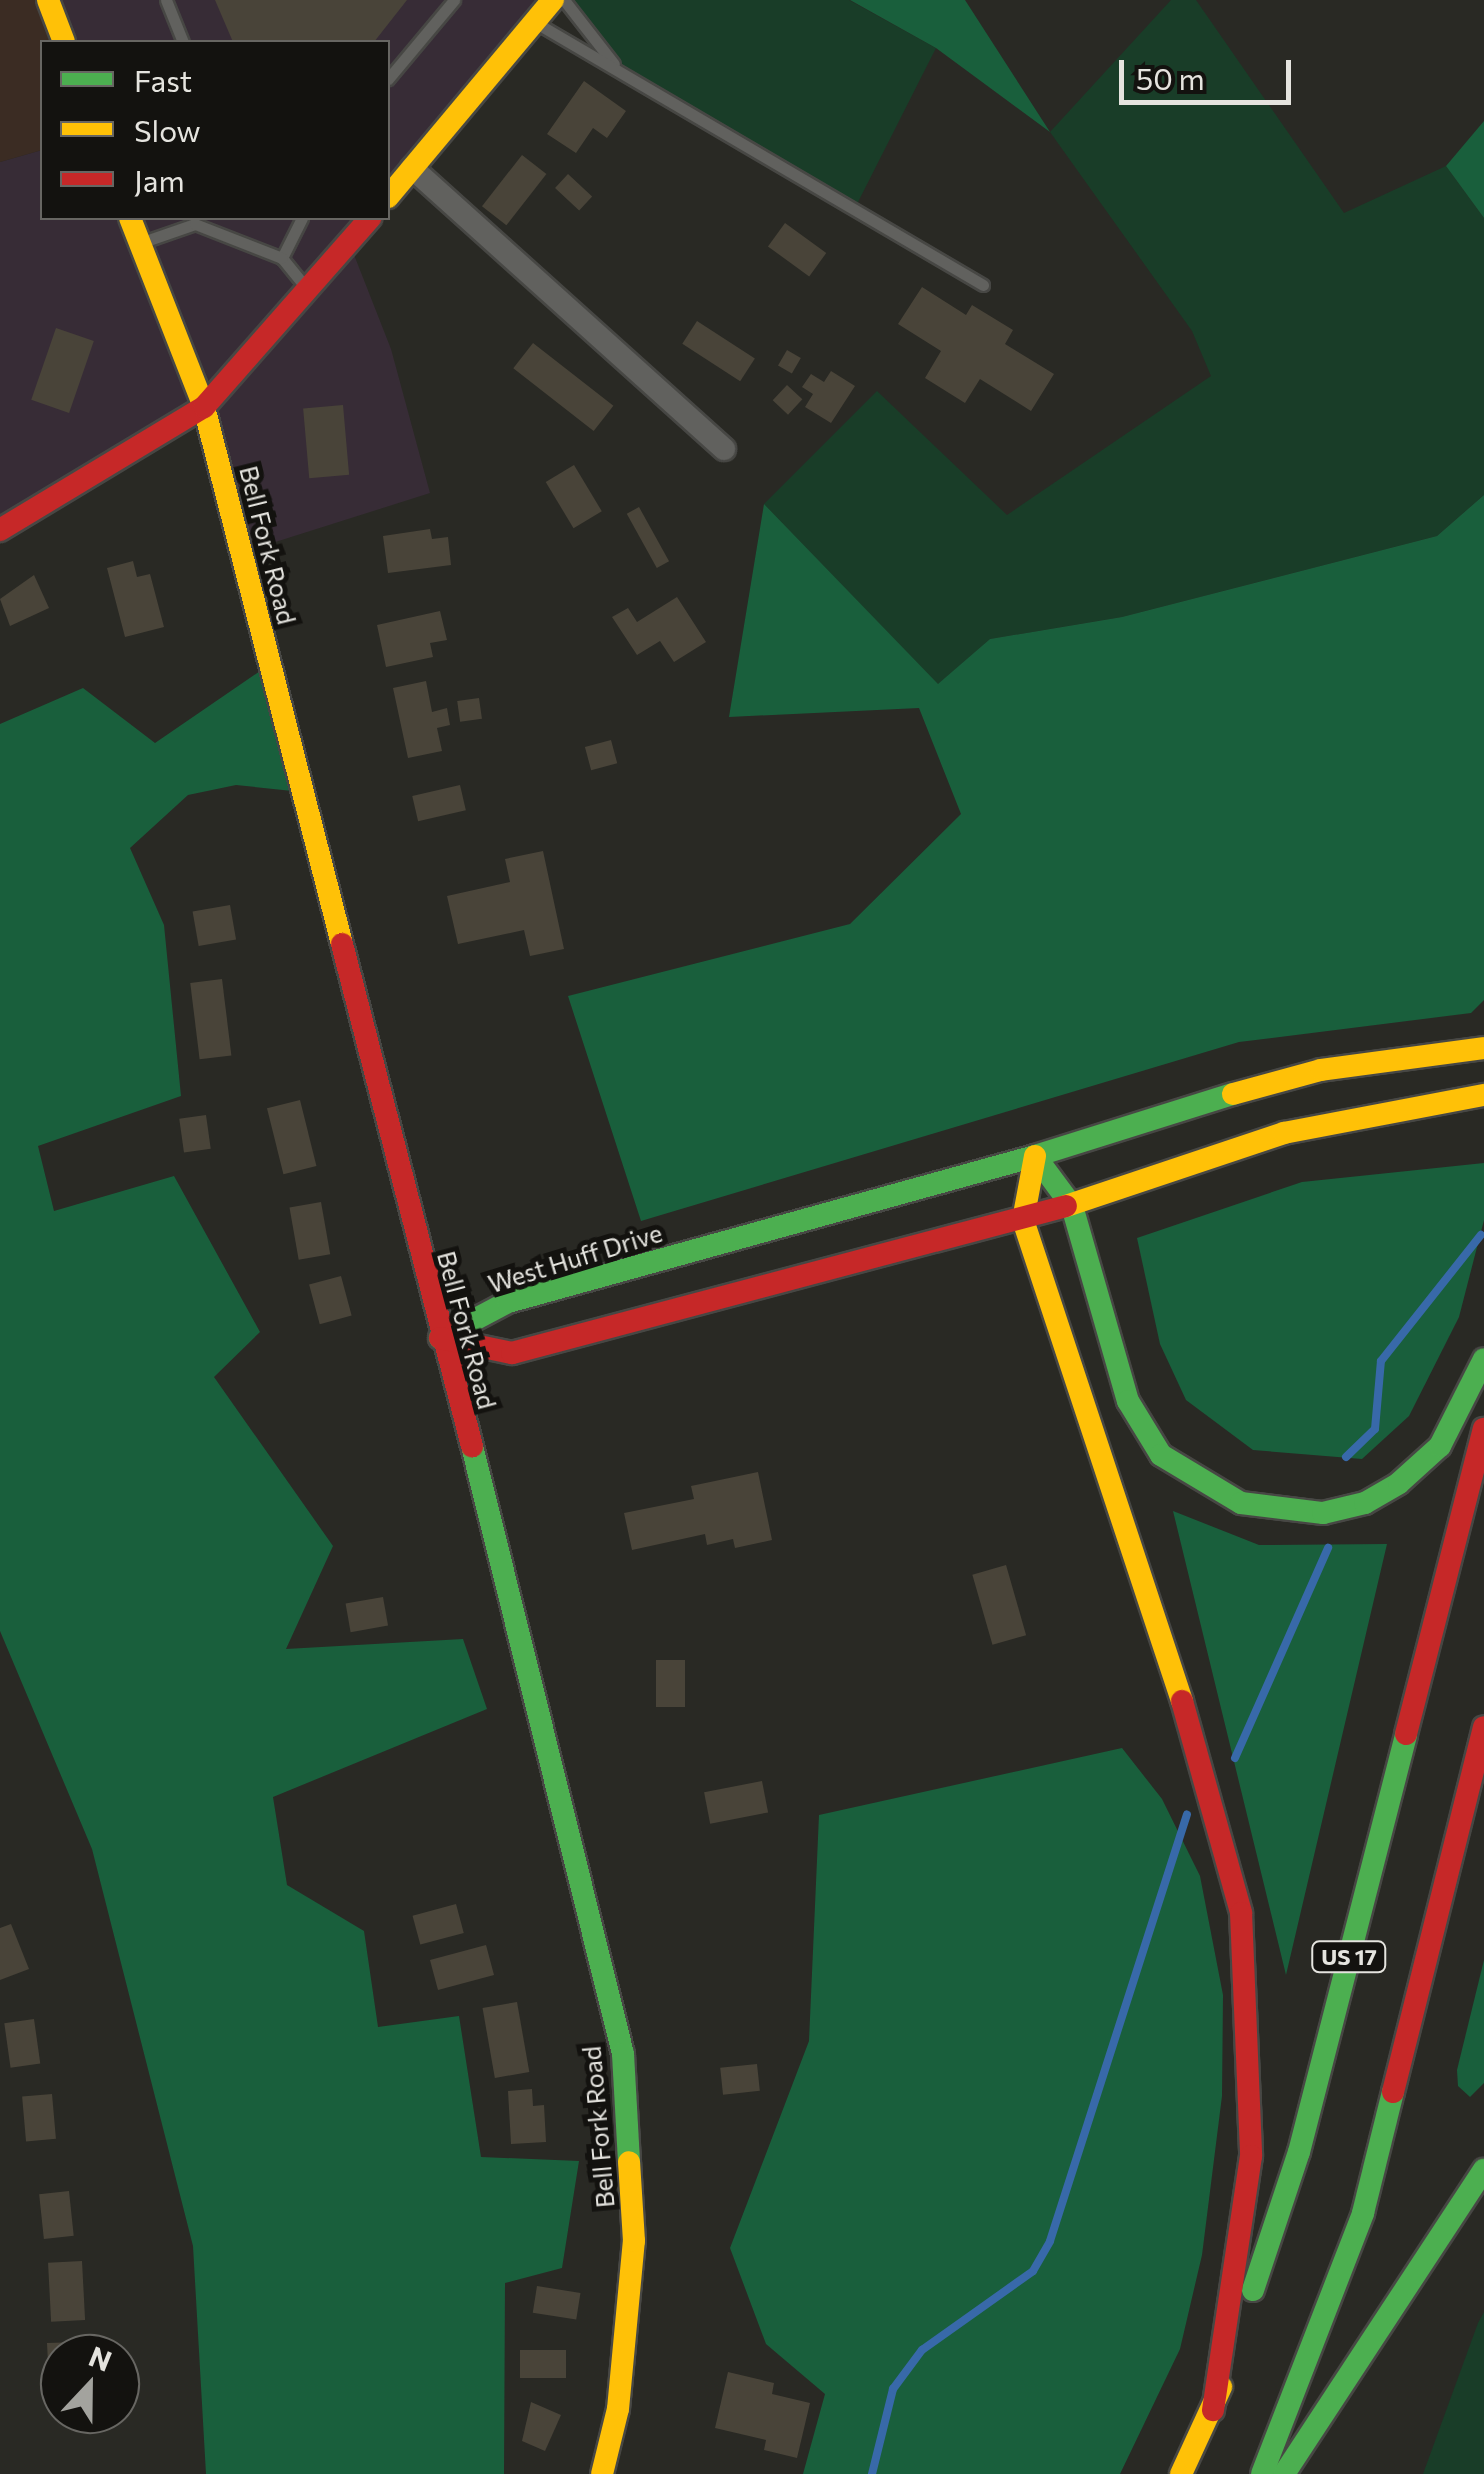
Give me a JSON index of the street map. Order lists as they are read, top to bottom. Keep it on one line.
{"streets":{"main road":["Bell Fork Road","West Huff Drive","US 17"]},"crossings":[["Bell Fork Road","West Huff Drive"]],"legend":["Fast","Slow","Jam"],"scale_bar":"50 m","north":"top"}
